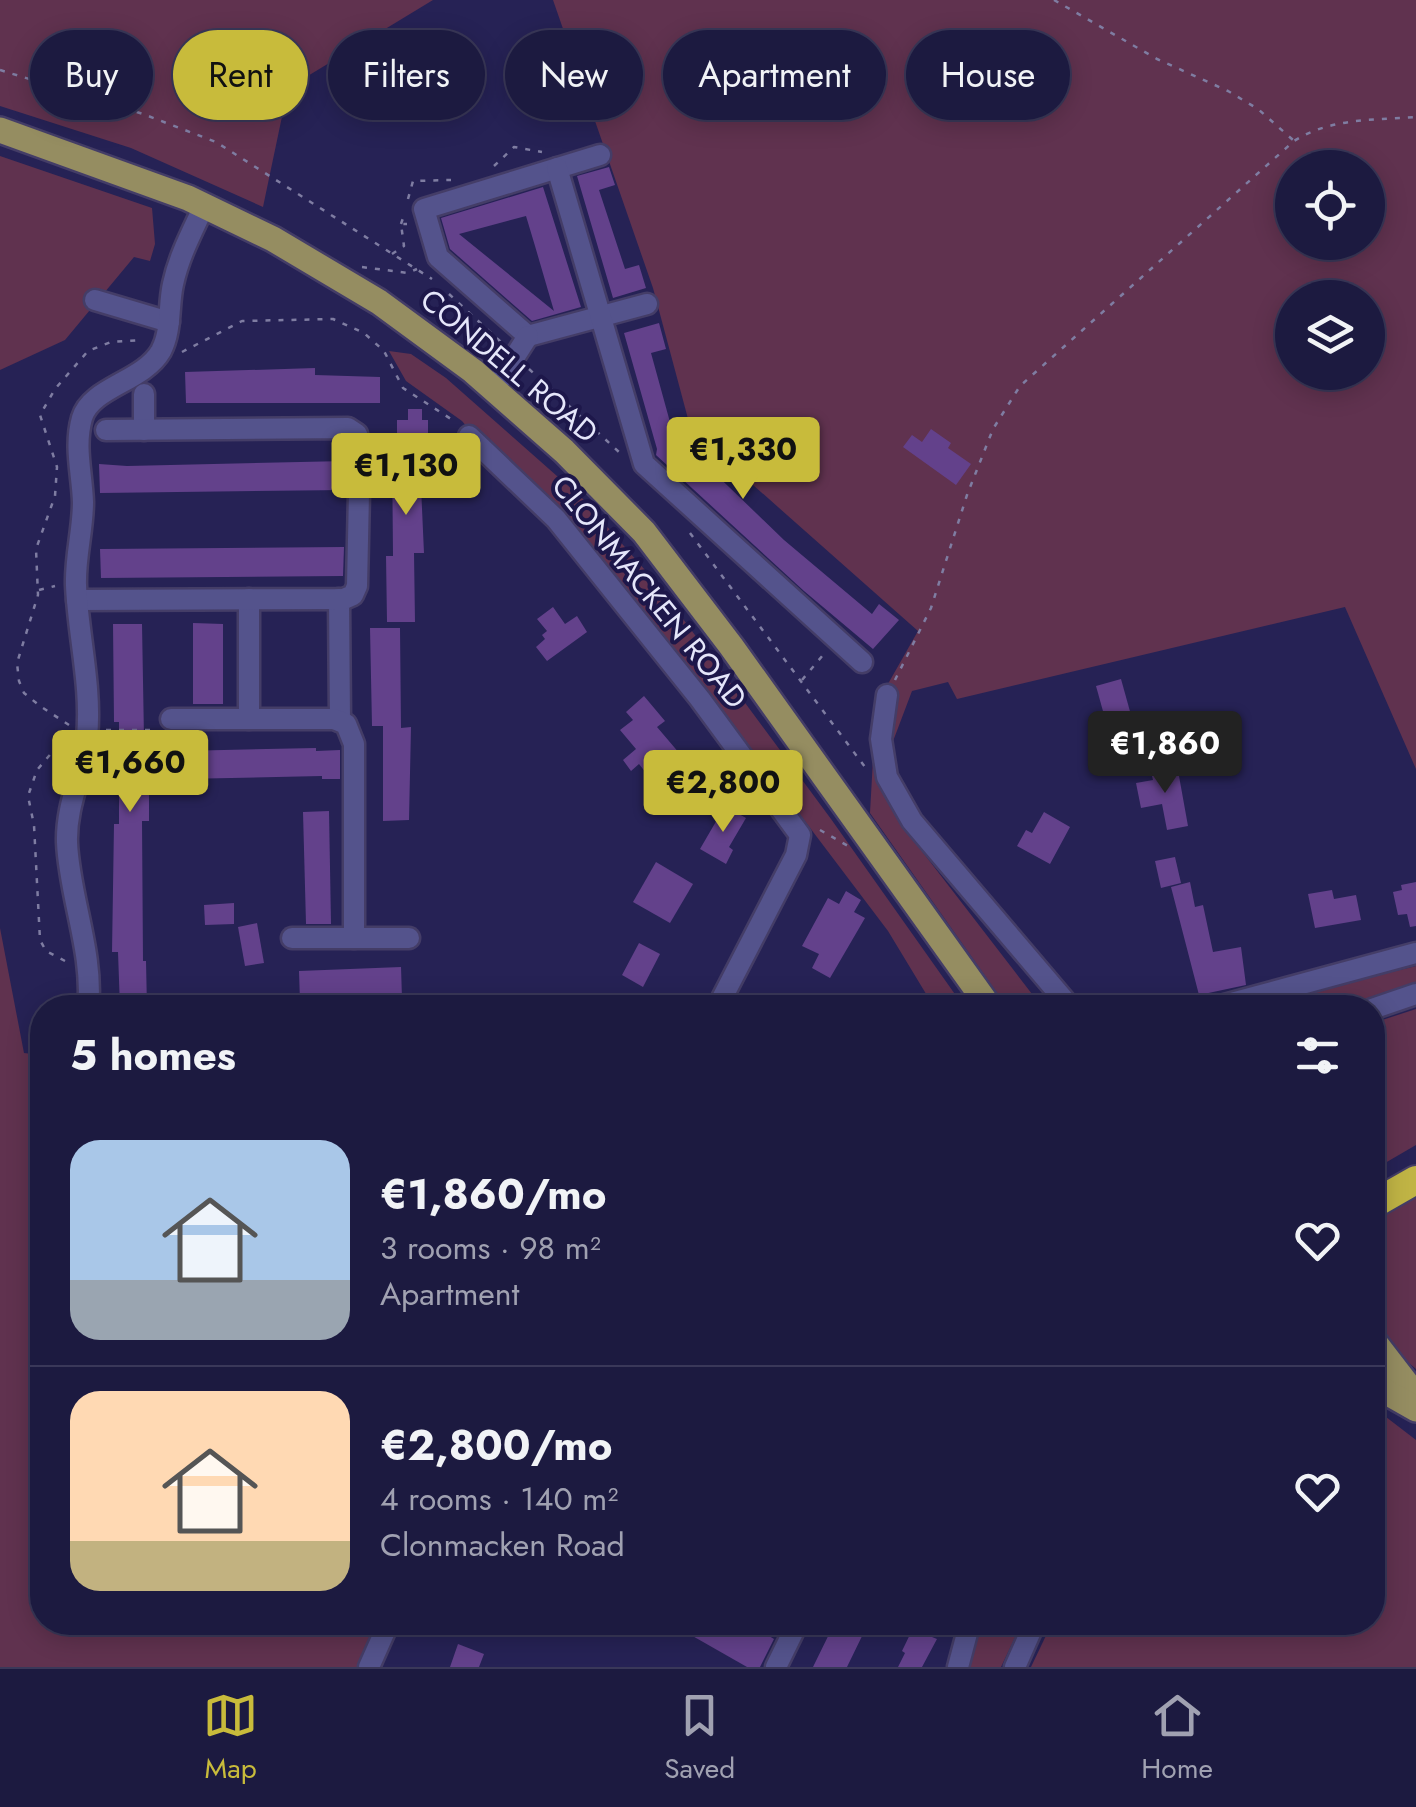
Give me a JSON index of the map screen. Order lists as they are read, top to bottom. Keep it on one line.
{"streets":{"main road":["CONDELL ROAD"],"street":["CLONMACKEN ROAD"]},"page":{"chip":["Buy","Rent","Filters","New","Apartment","House"],"price":["€1,330","€1,130","€1,860","€1,660","€2,800"],"heading":"5 homes","list":[{"name":"€1,860/mo","note":"3 rooms · 98 m² · Apartment"},{"name":"€2,800/mo","note":"4 rooms · 140 m² · Clonmacken Road"}],"tabs":["Map","Saved","Home"]}}
